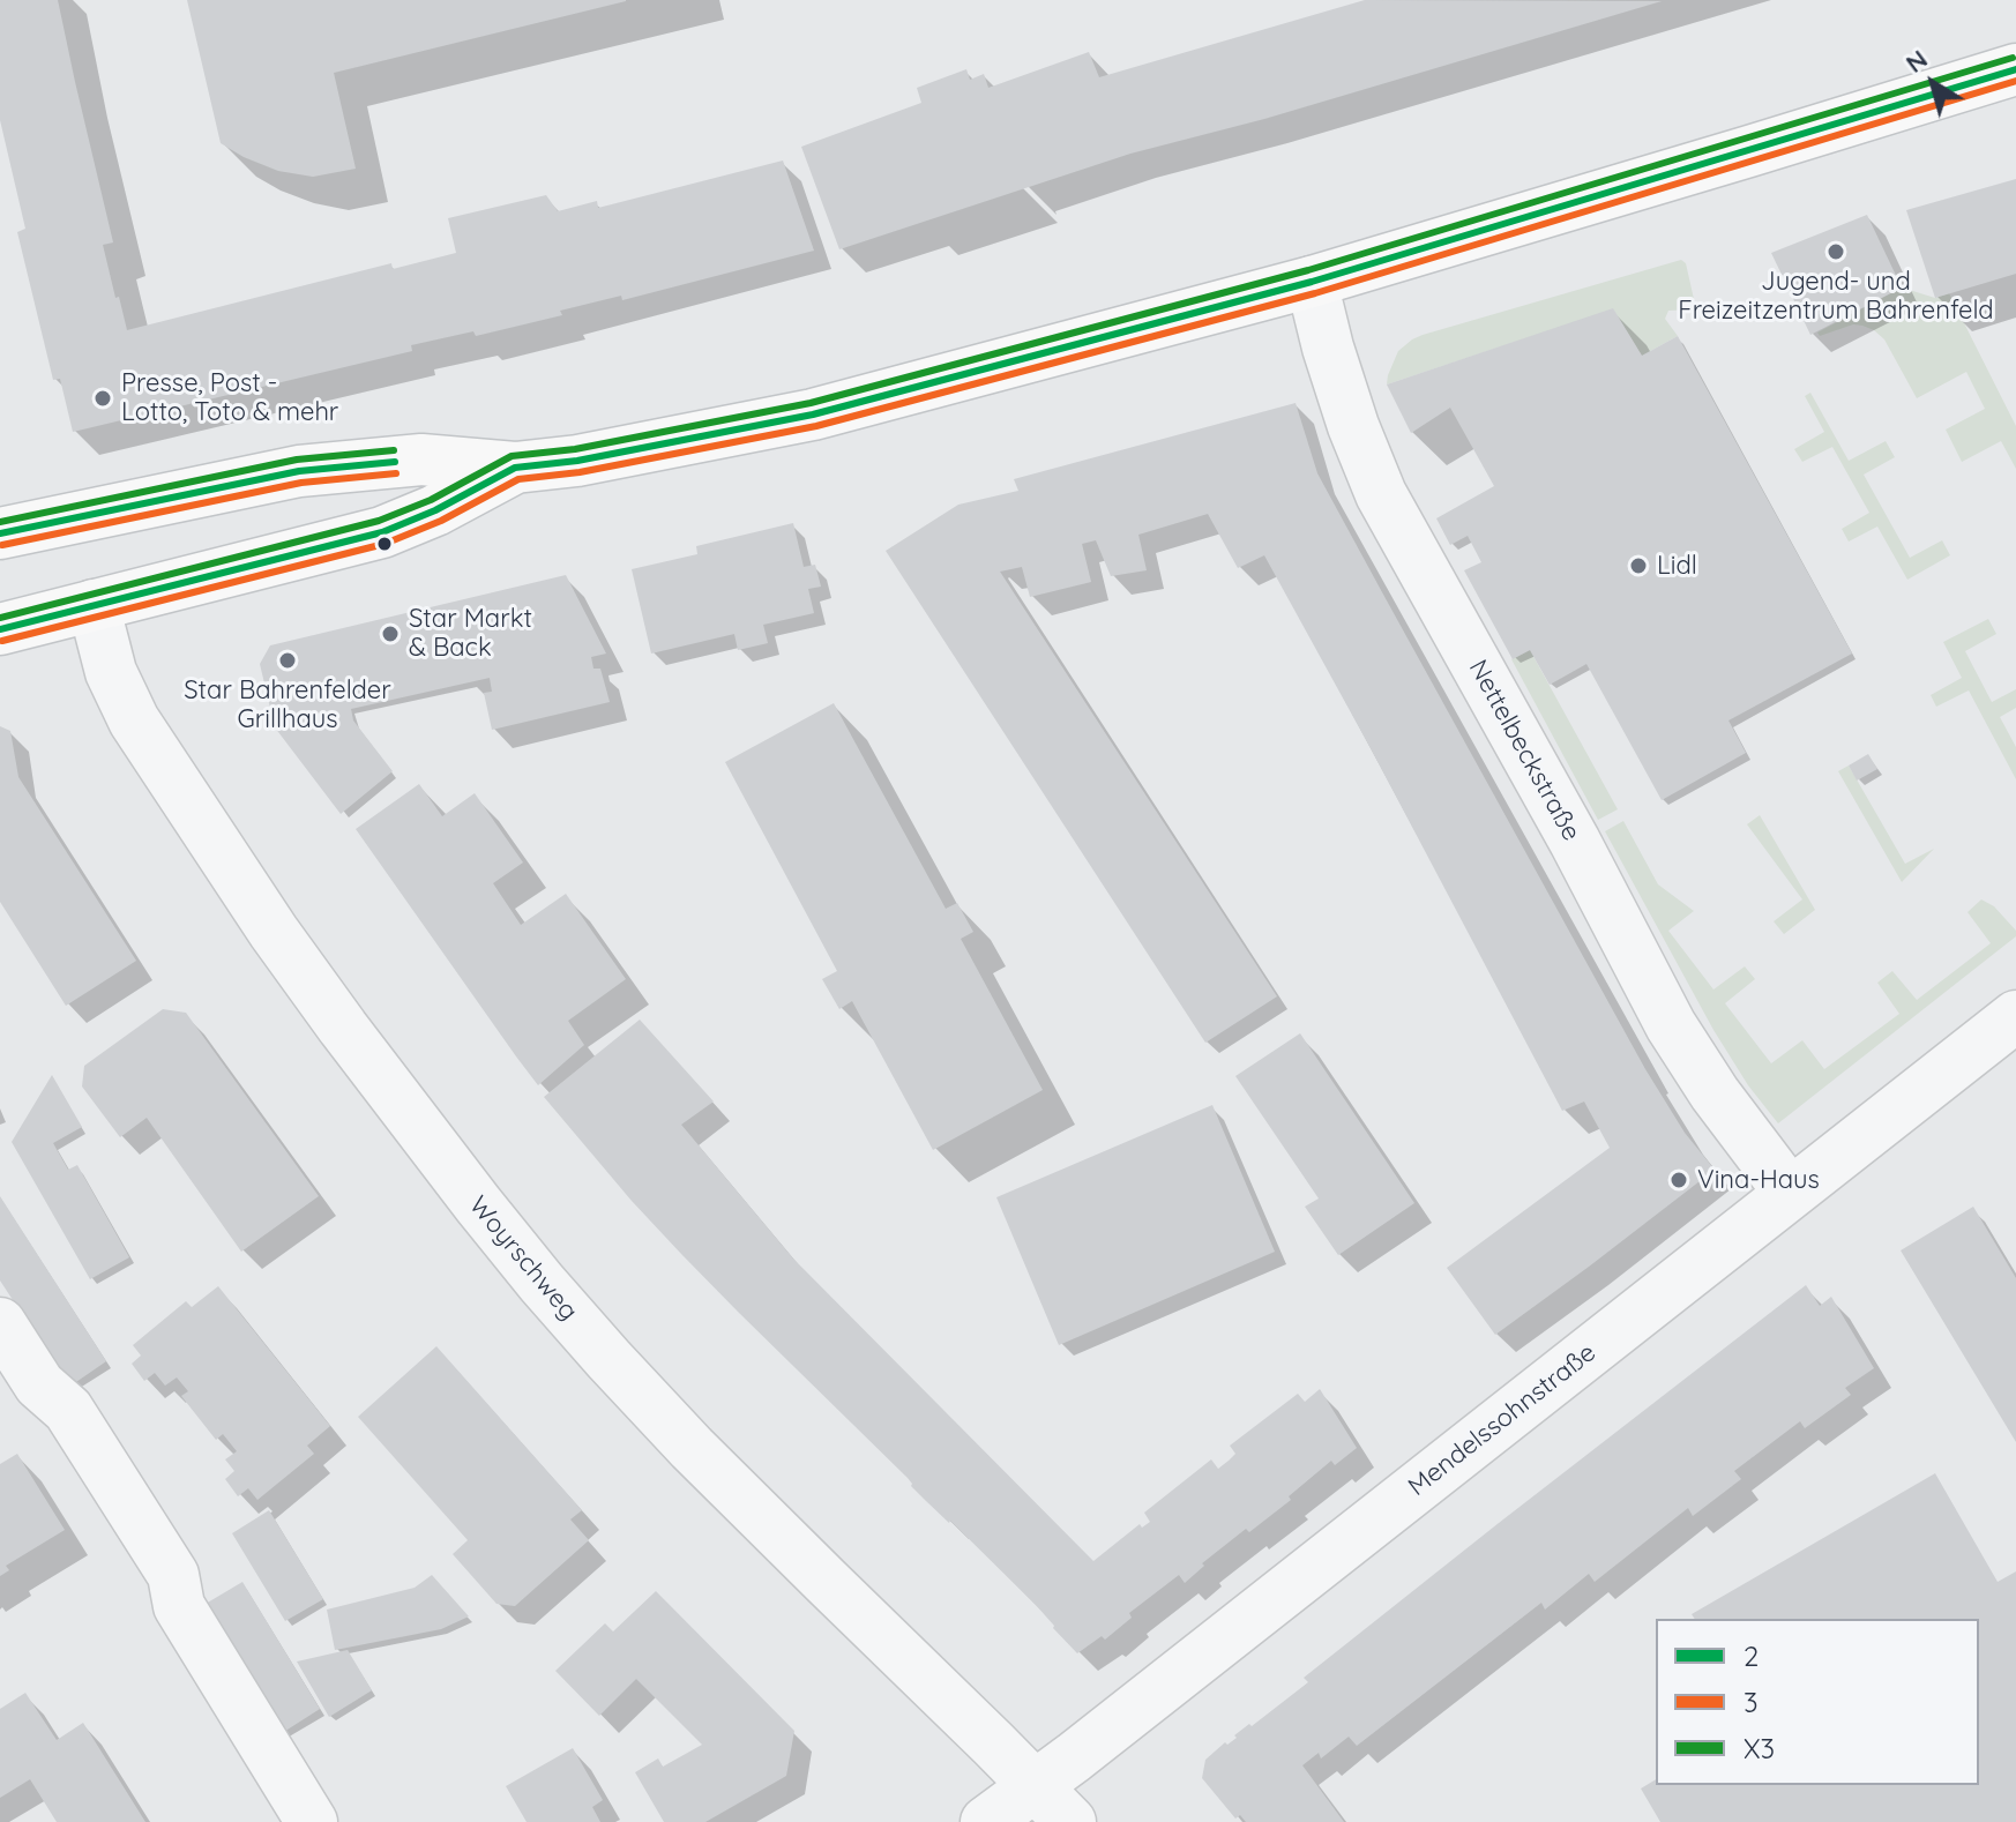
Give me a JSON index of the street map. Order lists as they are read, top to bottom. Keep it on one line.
{"streets":{"street":["Nettelbeckstraße","Woyrschweg","Mendelssohnstraße"]},"crossings":[["Nettelbeckstraße","Mendelssohnstraße"],["Woyrschweg","Mendelssohnstraße"]],"places":["Jugend- und Freizeitzentrum Bahrenfeld","Presse, Post - Lotto, Toto & mehr","Lidl","Star Markt & Back","Star Bahrenfelder Grillhaus","Vina-Haus"],"lines":["transit line X3","transit line 2","transit line 3"],"legend":["2","3","X3"],"north":"top left"}
